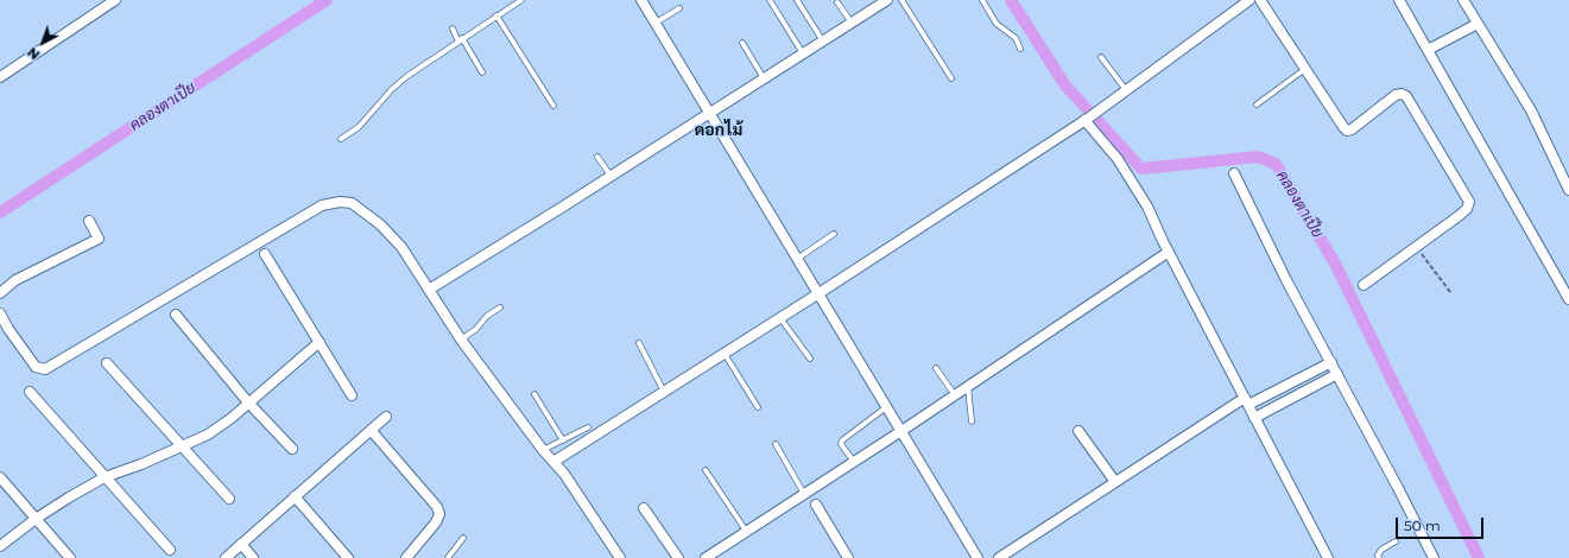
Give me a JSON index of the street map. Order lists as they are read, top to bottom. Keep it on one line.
{"districts":["ดอกไม้"],"water":["คลองตาเปีย"],"scale_bar":"50 m","north":"bottom left"}
